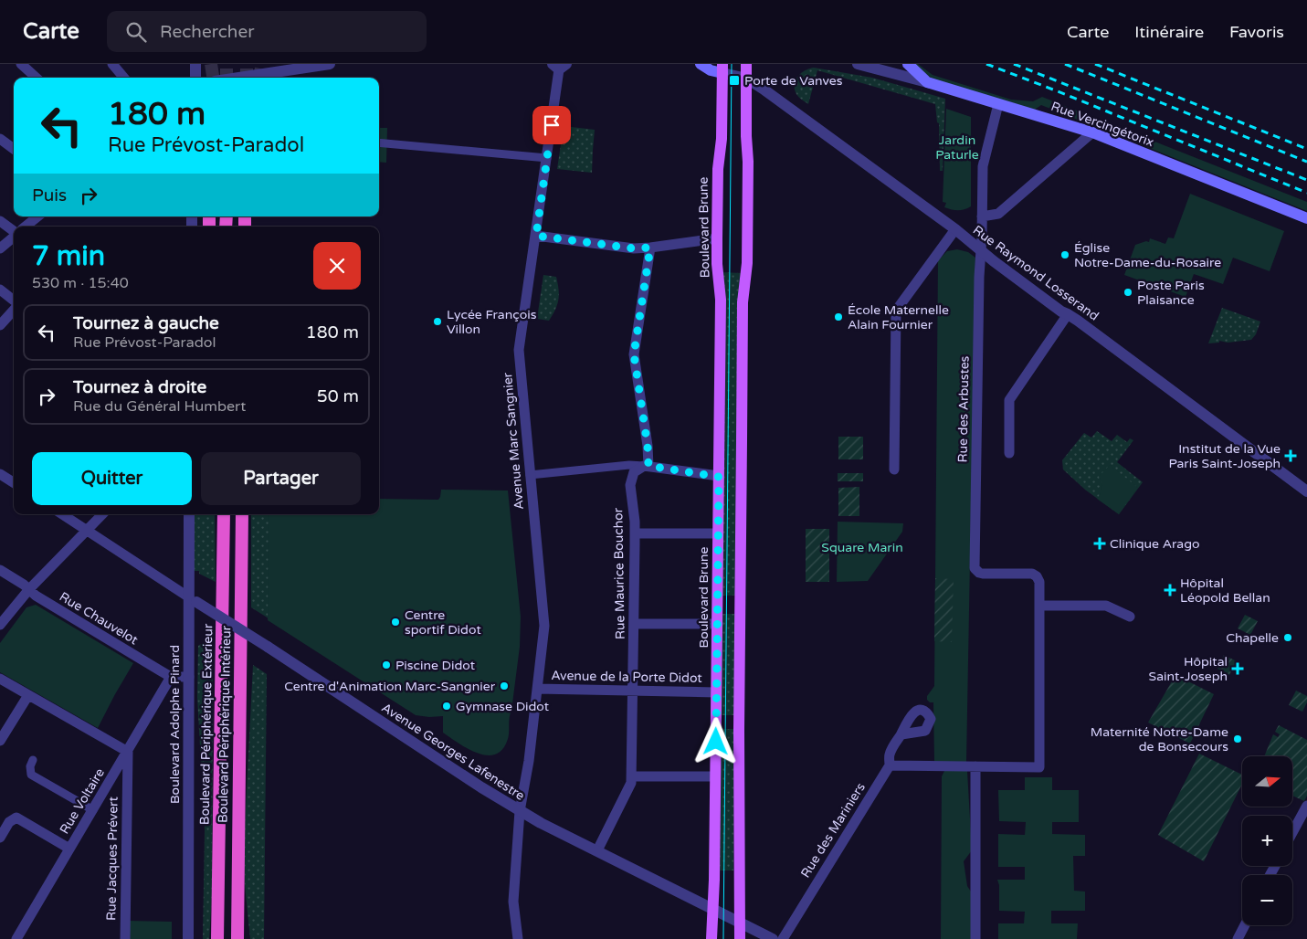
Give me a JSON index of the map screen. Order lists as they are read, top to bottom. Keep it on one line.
{"streets":{"highway":["Boulevard Périphérique Extérieur","Boulevard Périphérique Intérieur"],"main road":["Rue Vercingétorix","Boulevard Brune"],"street":["Rue Raymond Losserand","Rue des Arbustes","Avenue Marc Sangnier","Rue Maurice Bouchor","Rue Chauvelot","Avenue de la Porte Didot","Boulevard Adolphe Pinard","Avenue Georges Lafenestre","Rue Voltaire","Rue des Mariniers","Rue Jacques Prévert"]},"crossings":[["Rue Vercingétorix","Rue des Arbustes"],["Boulevard Brune","Avenue de la Porte Didot"],["Boulevard Brune","Avenue Georges Lafenestre"],["Rue Raymond Losserand","Rue des Arbustes"],["Avenue Marc Sangnier","Avenue de la Porte Didot"],["Avenue Marc Sangnier","Avenue Georges Lafenestre"],["Rue Maurice Bouchor","Avenue de la Porte Didot"],["Rue Maurice Bouchor","Avenue Georges Lafenestre"],["Rue Chauvelot","Rue Voltaire"],["Boulevard Adolphe Pinard","Avenue Georges Lafenestre"],["Rue Voltaire","Rue Jacques Prévert"]],"parks":["Jardin Paturle","Square Marin"],"places":{"transit":["Porte de Vanves"],"other":["Église Notre-Dame-du-Rosaire","Poste Paris Plaisance","École Maternelle Alain Fournier","Lycée François Villon","Centre sportif Didot","Chapelle","Piscine Didot","Centre d'Animation Marc-Sangnier","Gymnase Didot","Maternité Notre-Dame de Bonsecours"],"health":["Institut de la Vue Paris Saint-Joseph","Clinique Arago","Hôpital Léopold Bellan","Hôpital Saint-Joseph"]},"north":"right","page":{"header":"Carte","search":"Rechercher","nav":["Carte","Itinéraire","Favoris"],"turn":["180 m","Rue Prévost-Paradol"],"then":"Puis","heading":["7 min","530 m · 15:40"],"list":[{"name":"Tournez à gauche","note":"Rue Prévost-Paradol","value":"180 m"},{"name":"Tournez à droite","note":"Rue du Général Humbert","value":"50 m"}],"buttons":["Quitter","Partager"],"map_buttons":["+","−"]}}
